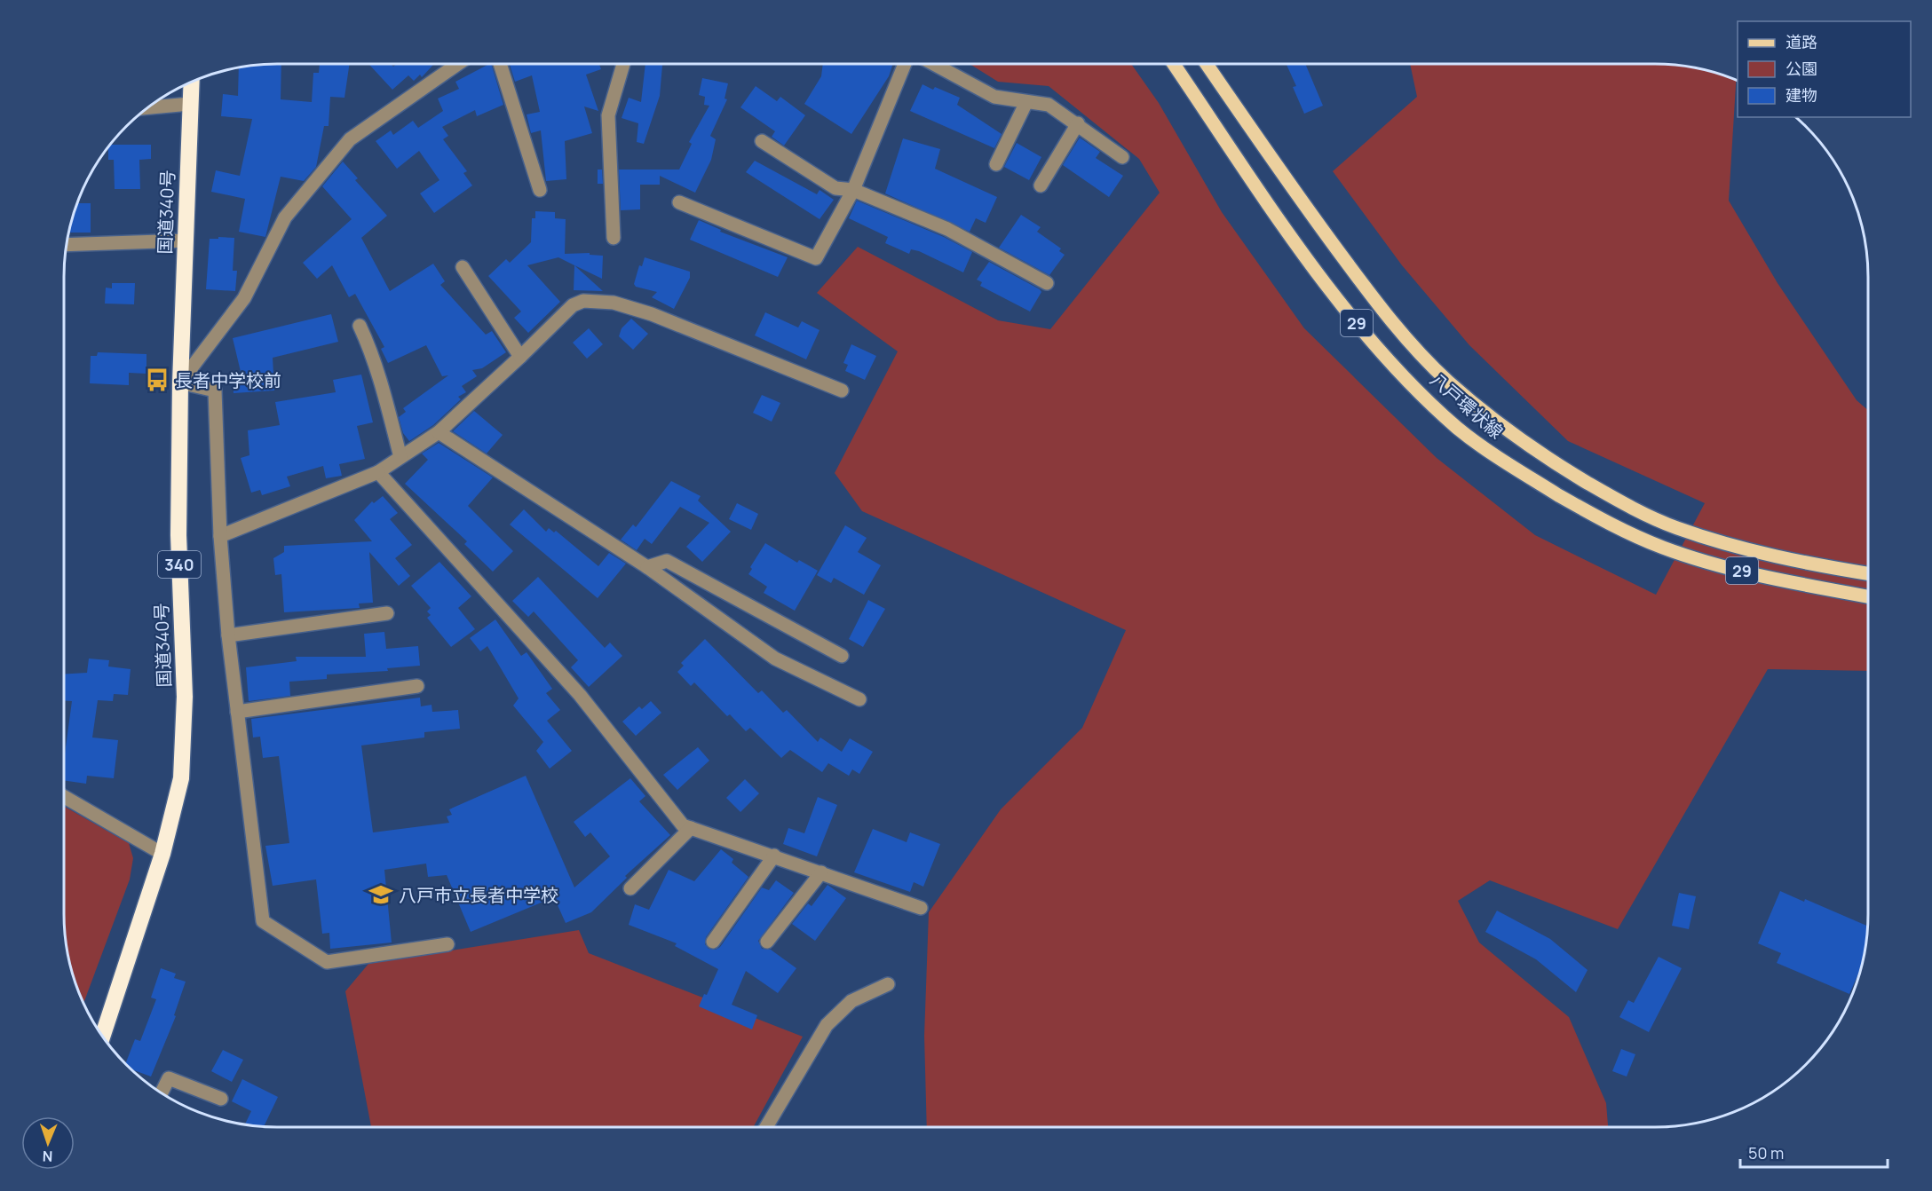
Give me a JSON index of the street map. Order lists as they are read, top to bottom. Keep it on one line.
{"streets":{"highway":["国道340号","340"],"main road":["29","八戸環状線"]},"places":{"bus stop":["長者中学校前"],"school or university":["八戸市立長者中学校"]},"legend":["道路","公園","建物"],"scale_bar":"50 m","north":"bottom"}
